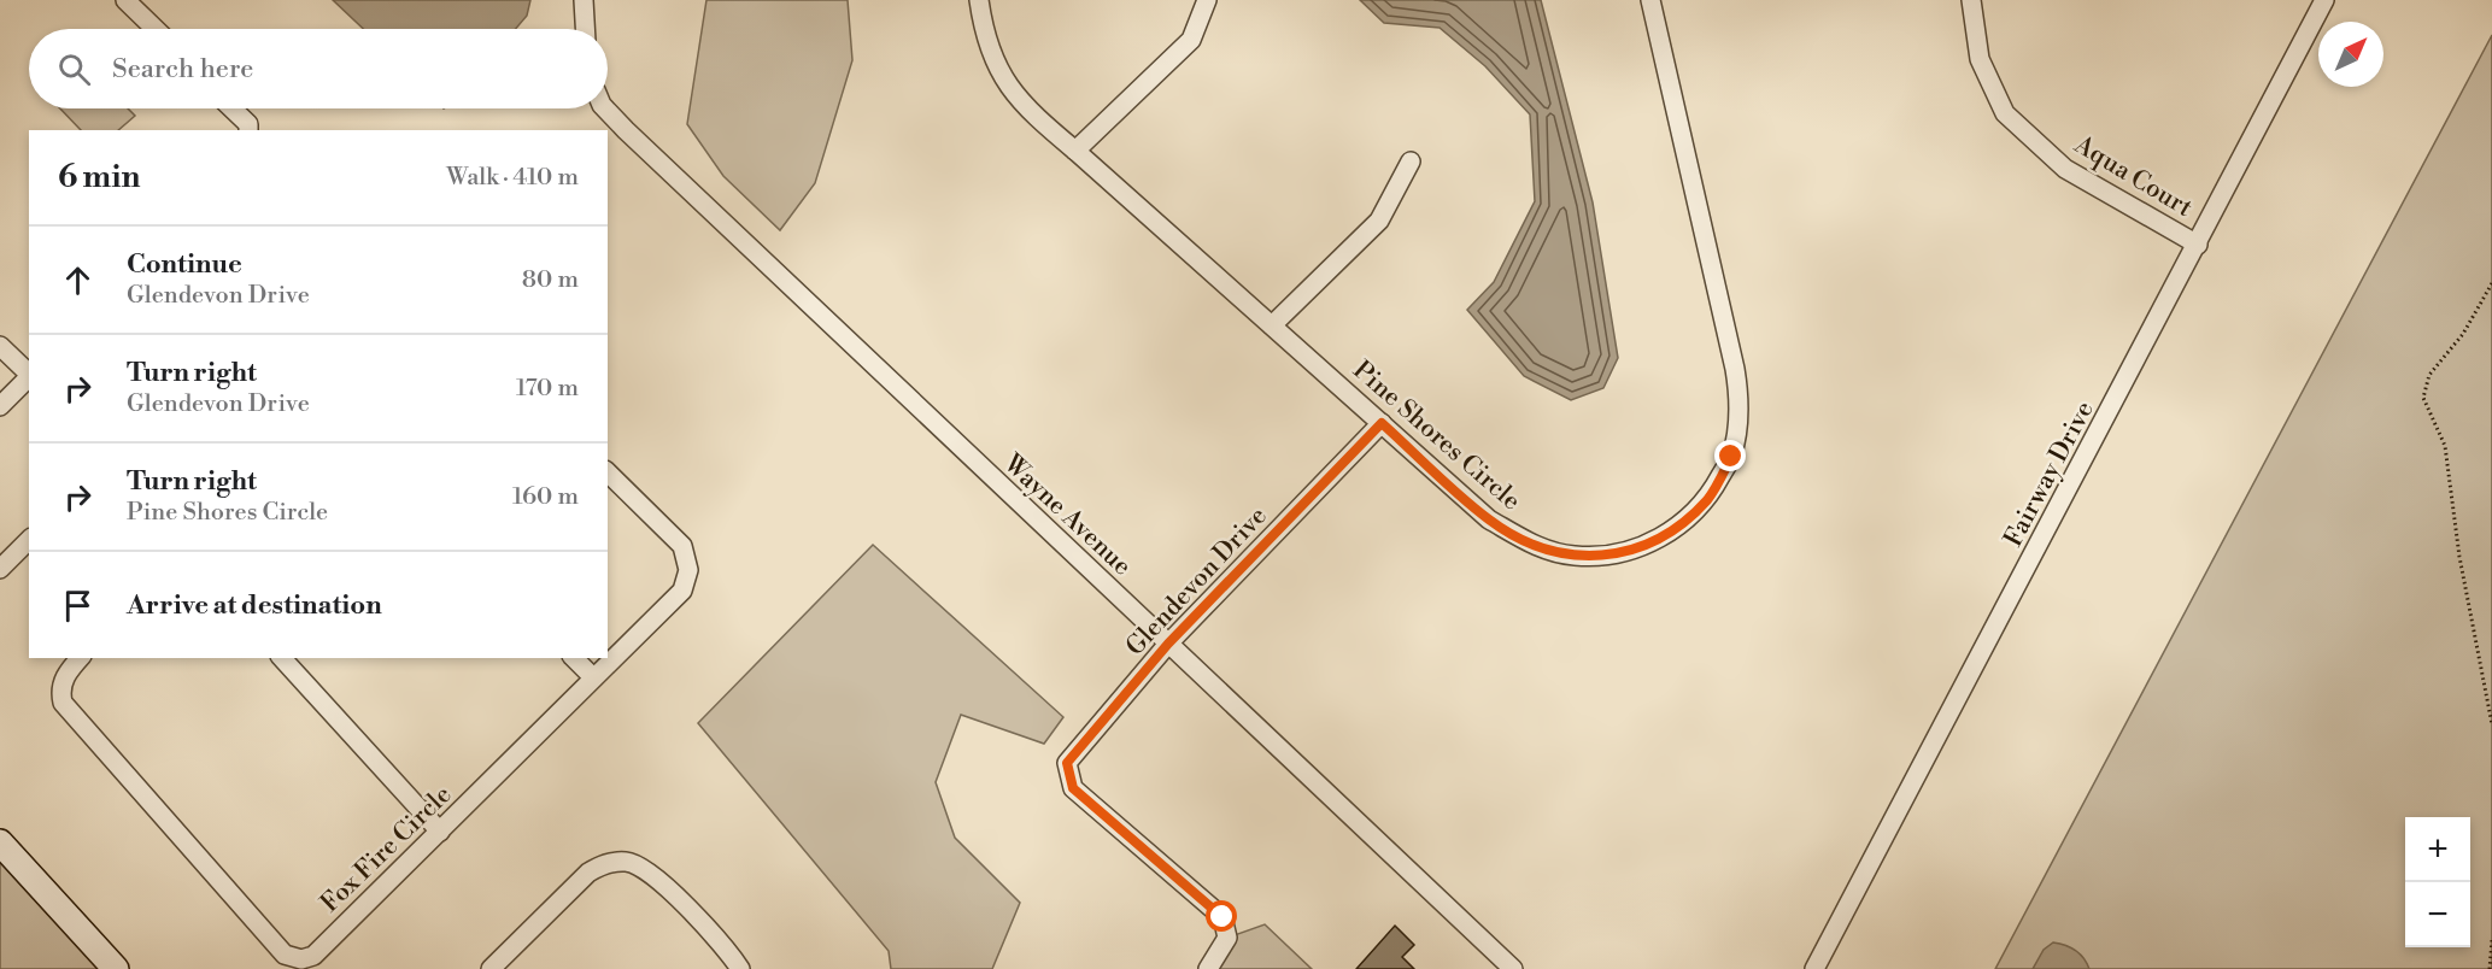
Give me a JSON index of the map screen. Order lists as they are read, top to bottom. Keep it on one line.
{"streets":{"street":["Aqua Court","Pine Shores Circle","Fairway Drive","Wayne Avenue","Glendevon Drive","Fox Fire Circle"]},"crossings":[["Aqua Court","Fairway Drive"],["Pine Shores Circle","Glendevon Drive"],["Wayne Avenue","Glendevon Drive"]],"north":"top right","page":{"search":"Search here","heading":["6 min","Walk · 410 m"],"list":[["Continue","Glendevon Drive","80 m"],["Turn right","Glendevon Drive","170 m"],["Turn right","Pine Shores Circle","160 m"],"Arrive at destination"],"map_buttons":["+","−"]}}
